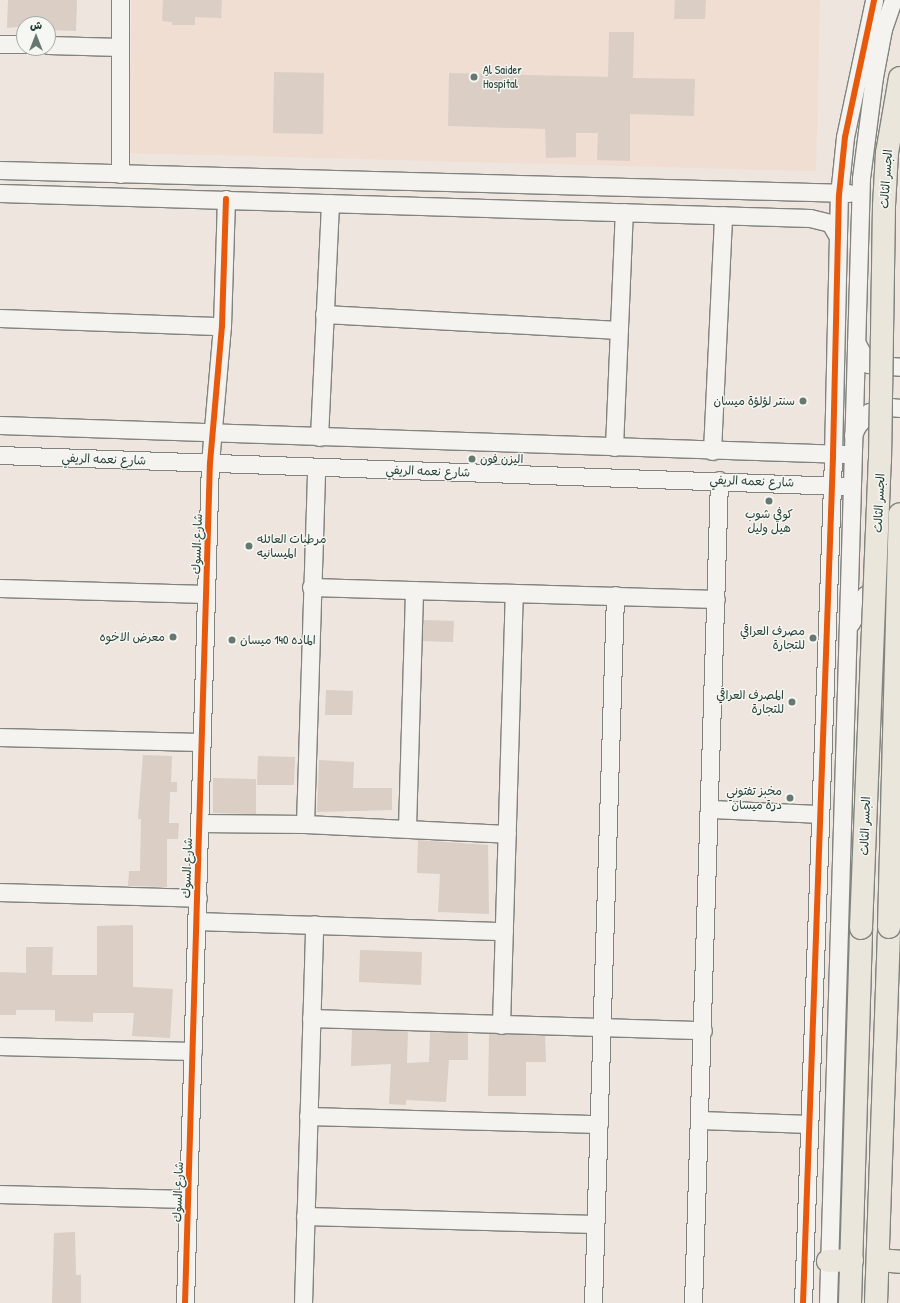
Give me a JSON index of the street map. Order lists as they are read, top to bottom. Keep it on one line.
{"streets":{"main road":["الجسر الثالث"],"street":["شارع نعمه الريفي","شارع السوك"]},"crossings":[["شارع نعمه الريفي","شارع السوك"]],"places":["ِAl Saider Hospital","سنتر لؤلؤة ميسان","اليزن فون","كوفي شوب هيل وليل","مرطبات العائله الميسانيه","معرض الاخوه","مصرف العراقي للتجارة","الماده 140 ميسان","المصرف العراقي للتجارة","مخبز تفتوني درة ميسان"],"north":"top"}
